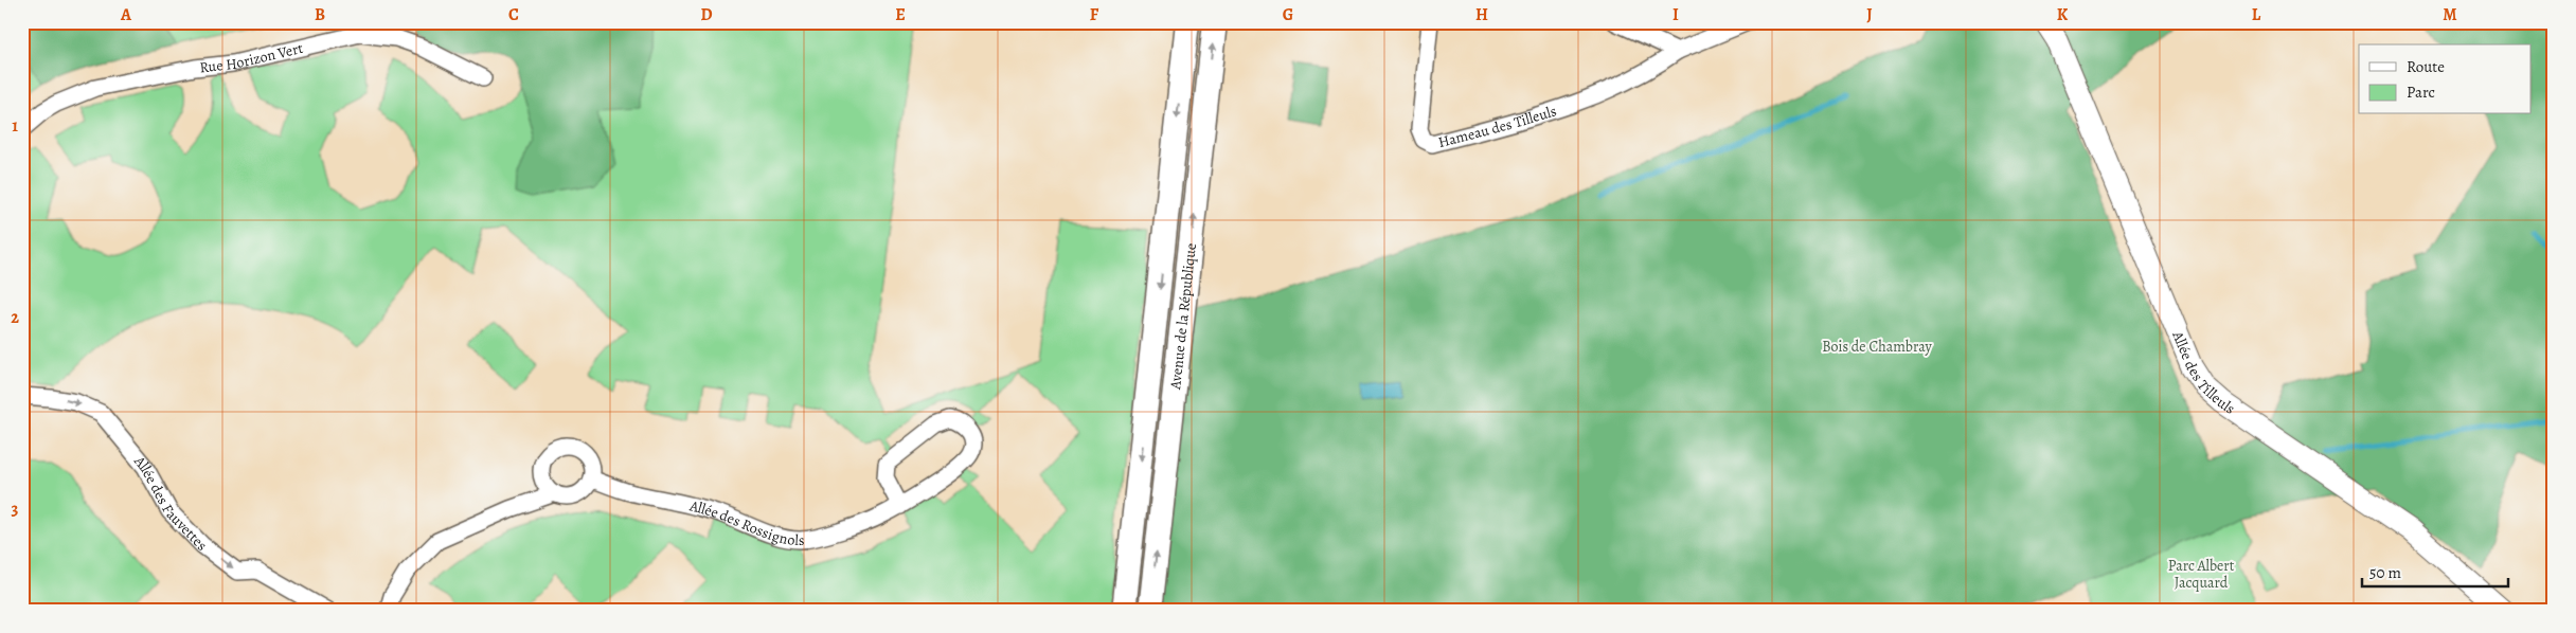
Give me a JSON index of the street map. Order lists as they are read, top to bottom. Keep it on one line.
{"streets":{"main road":["Avenue de la République"],"street":["Rue Horizon Vert","Hameau des Tilleuls","Allée des Tilleuls","Allée des Fauvettes","Allée des Rossignols"]},"one_way":["Allée des Fauvettes"],"parks":["Bois de Chambray","Parc Albert Jacquard"],"legend":["Route","Parc"],"scale_bar":"50 m","grid":{"columns":["A","B","C","D","E","F","G","H","I","J","K","L","M"],"rows":["1","2","3"]}}
